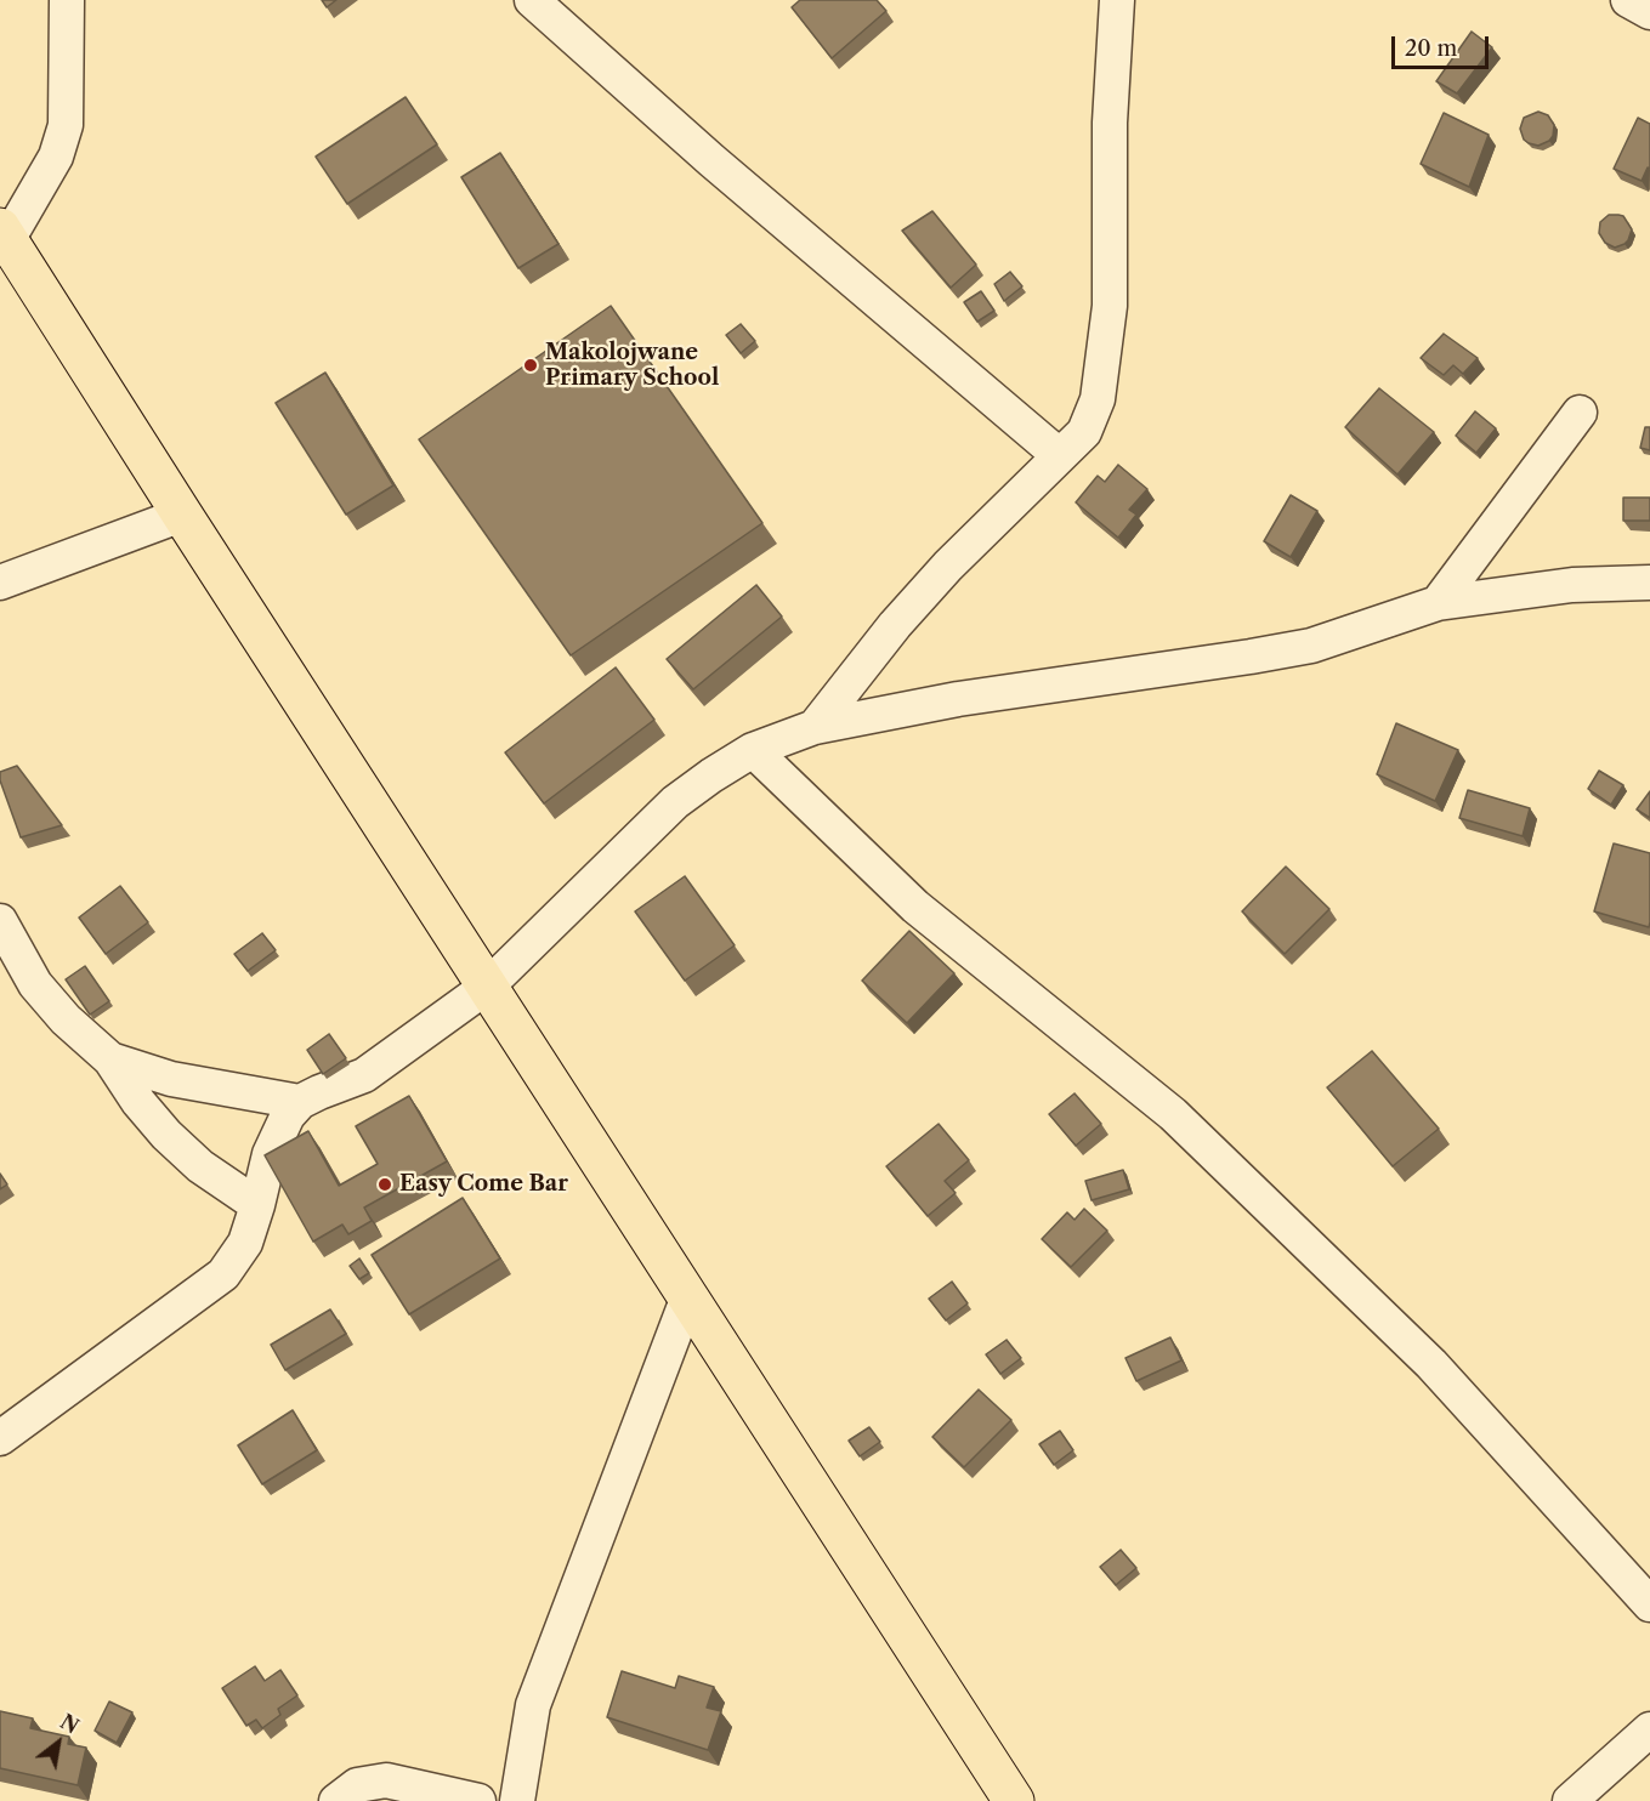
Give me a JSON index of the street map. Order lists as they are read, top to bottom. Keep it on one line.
{"places":["Makolojwane Primary School","Easy Come Bar"],"scale_bar":"20 m","north":"top right"}
